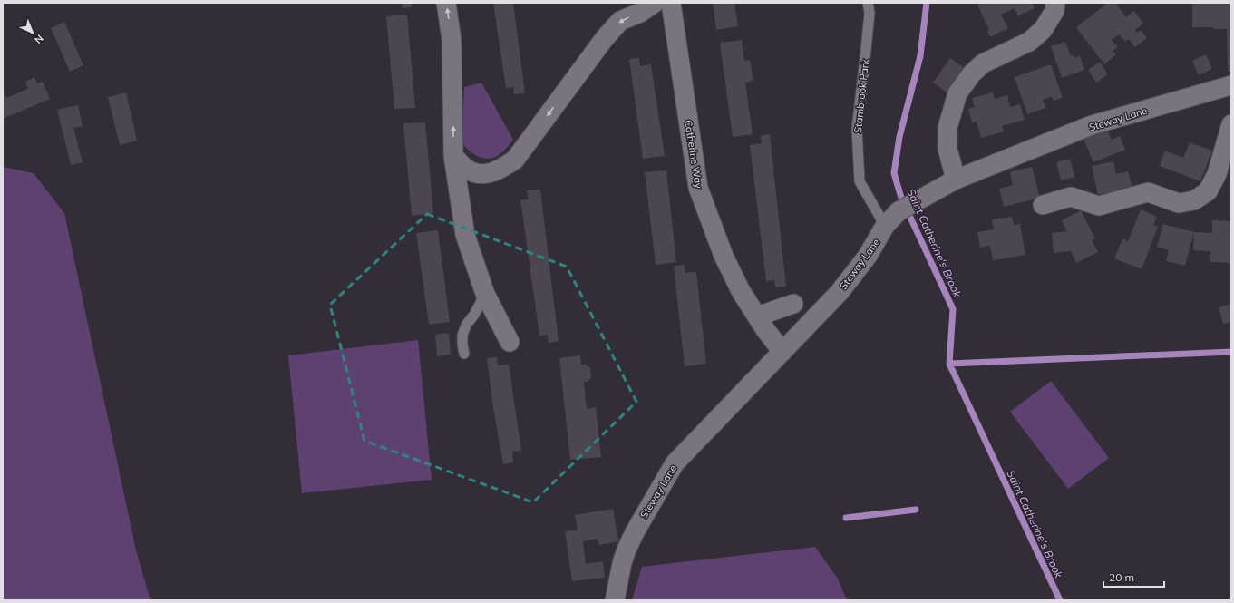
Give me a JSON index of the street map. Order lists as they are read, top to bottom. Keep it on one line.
{"streets":{"street":["Steway Lane","Catherine Way"],"lane":["Stambrook Park"]},"crossings":[["Stambrook Park","Steway Lane"],["Steway Lane","Catherine Way"]],"water":["Saint Catherine's Brook"],"scale_bar":"20 m","north":"bottom right"}
